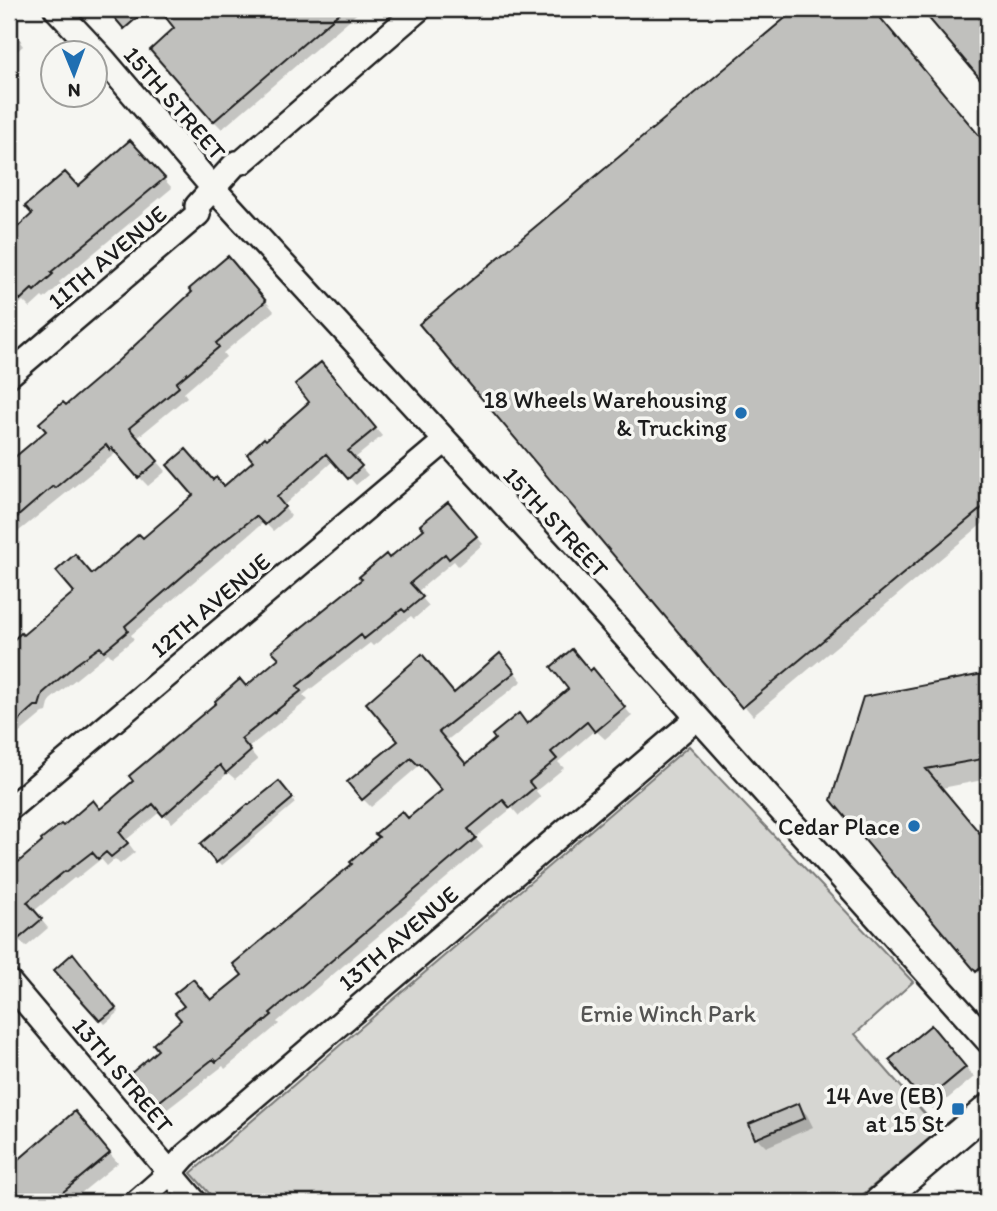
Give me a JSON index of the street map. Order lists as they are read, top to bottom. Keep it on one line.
{"streets":{"street":["15TH STREET","11TH AVENUE","12TH AVENUE","13TH AVENUE","13TH STREET"]},"crossings":[["15TH STREET","11TH AVENUE"],["15TH STREET","12TH AVENUE"],["15TH STREET","13TH AVENUE"],["13TH AVENUE","13TH STREET"]],"parks":["Ernie Winch Park"],"places":{"other":["18 Wheels Warehousing & Trucking","Cedar Place"],"transit":["14 Ave (EB) at 15 St"]},"north":"bottom"}
